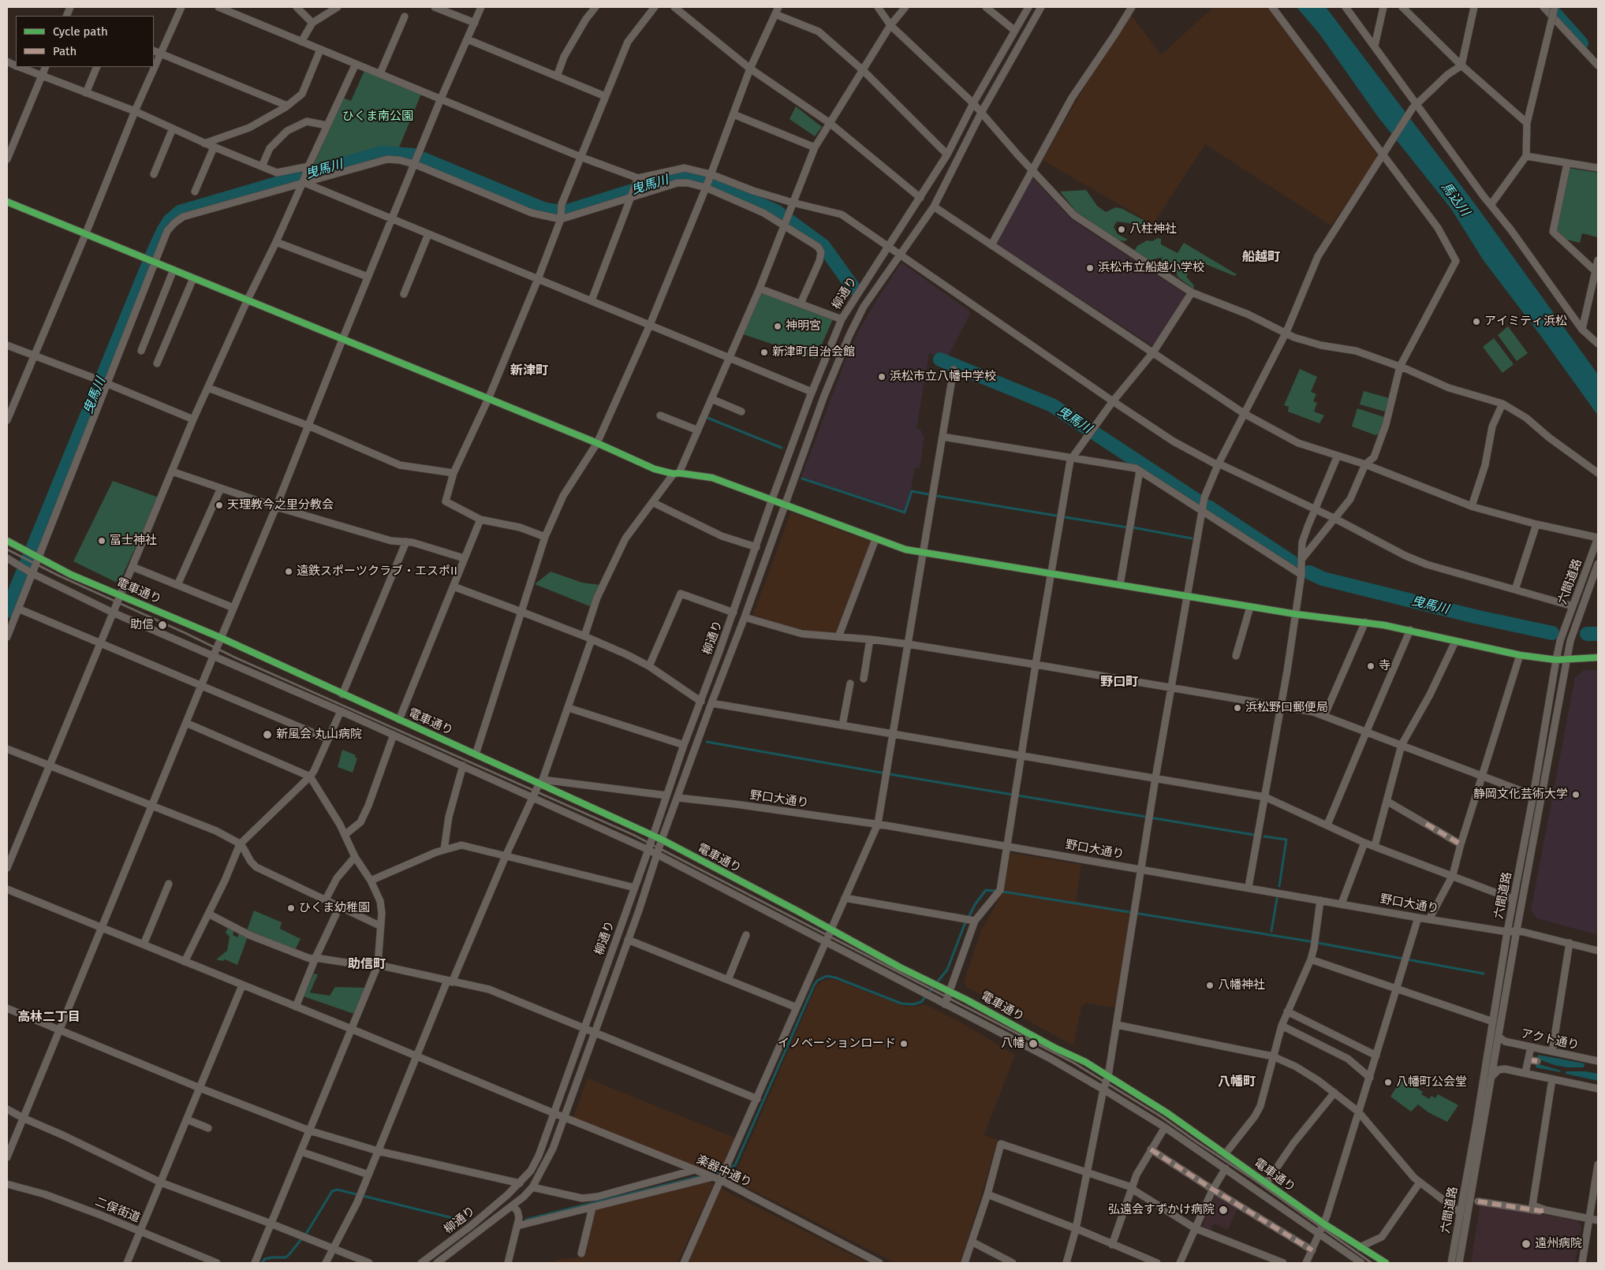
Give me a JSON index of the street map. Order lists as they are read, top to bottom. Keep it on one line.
{"streets":{"street":["柳通り","六間道路","電車通り","野口大通り","アクト通り","楽器中通り","二俣街道"]},"crossings":[["柳通り","電車通り"],["柳通り","野口大通り"],["柳通り","楽器中通り"],["六間道路","野口大通り"],["六間道路","アクト通り"]],"districts":["船越町","新津町","野口町","助信町","高林二丁目","八幡町"],"water":["曳馬川","馬込川"],"parks":["ひくま南公園"],"places":["八柱神社","浜松市立船越小学校","アイミティ浜松","神明宮","新津町自治会館","浜松市立八幡中学校","天理教今之里分教会","冨士神社","遠鉄スポーツクラブ・エスポII","助信","寺","浜松野口郵便局","新風会 丸山病院","静岡文化芸術大学","ひくま幼稚園","八幡神社","イノベーションロード","八幡","八幡町公会堂","弘遠会すずかけ病院","遠州病院"],"legend":["Cycle path","Path"]}
